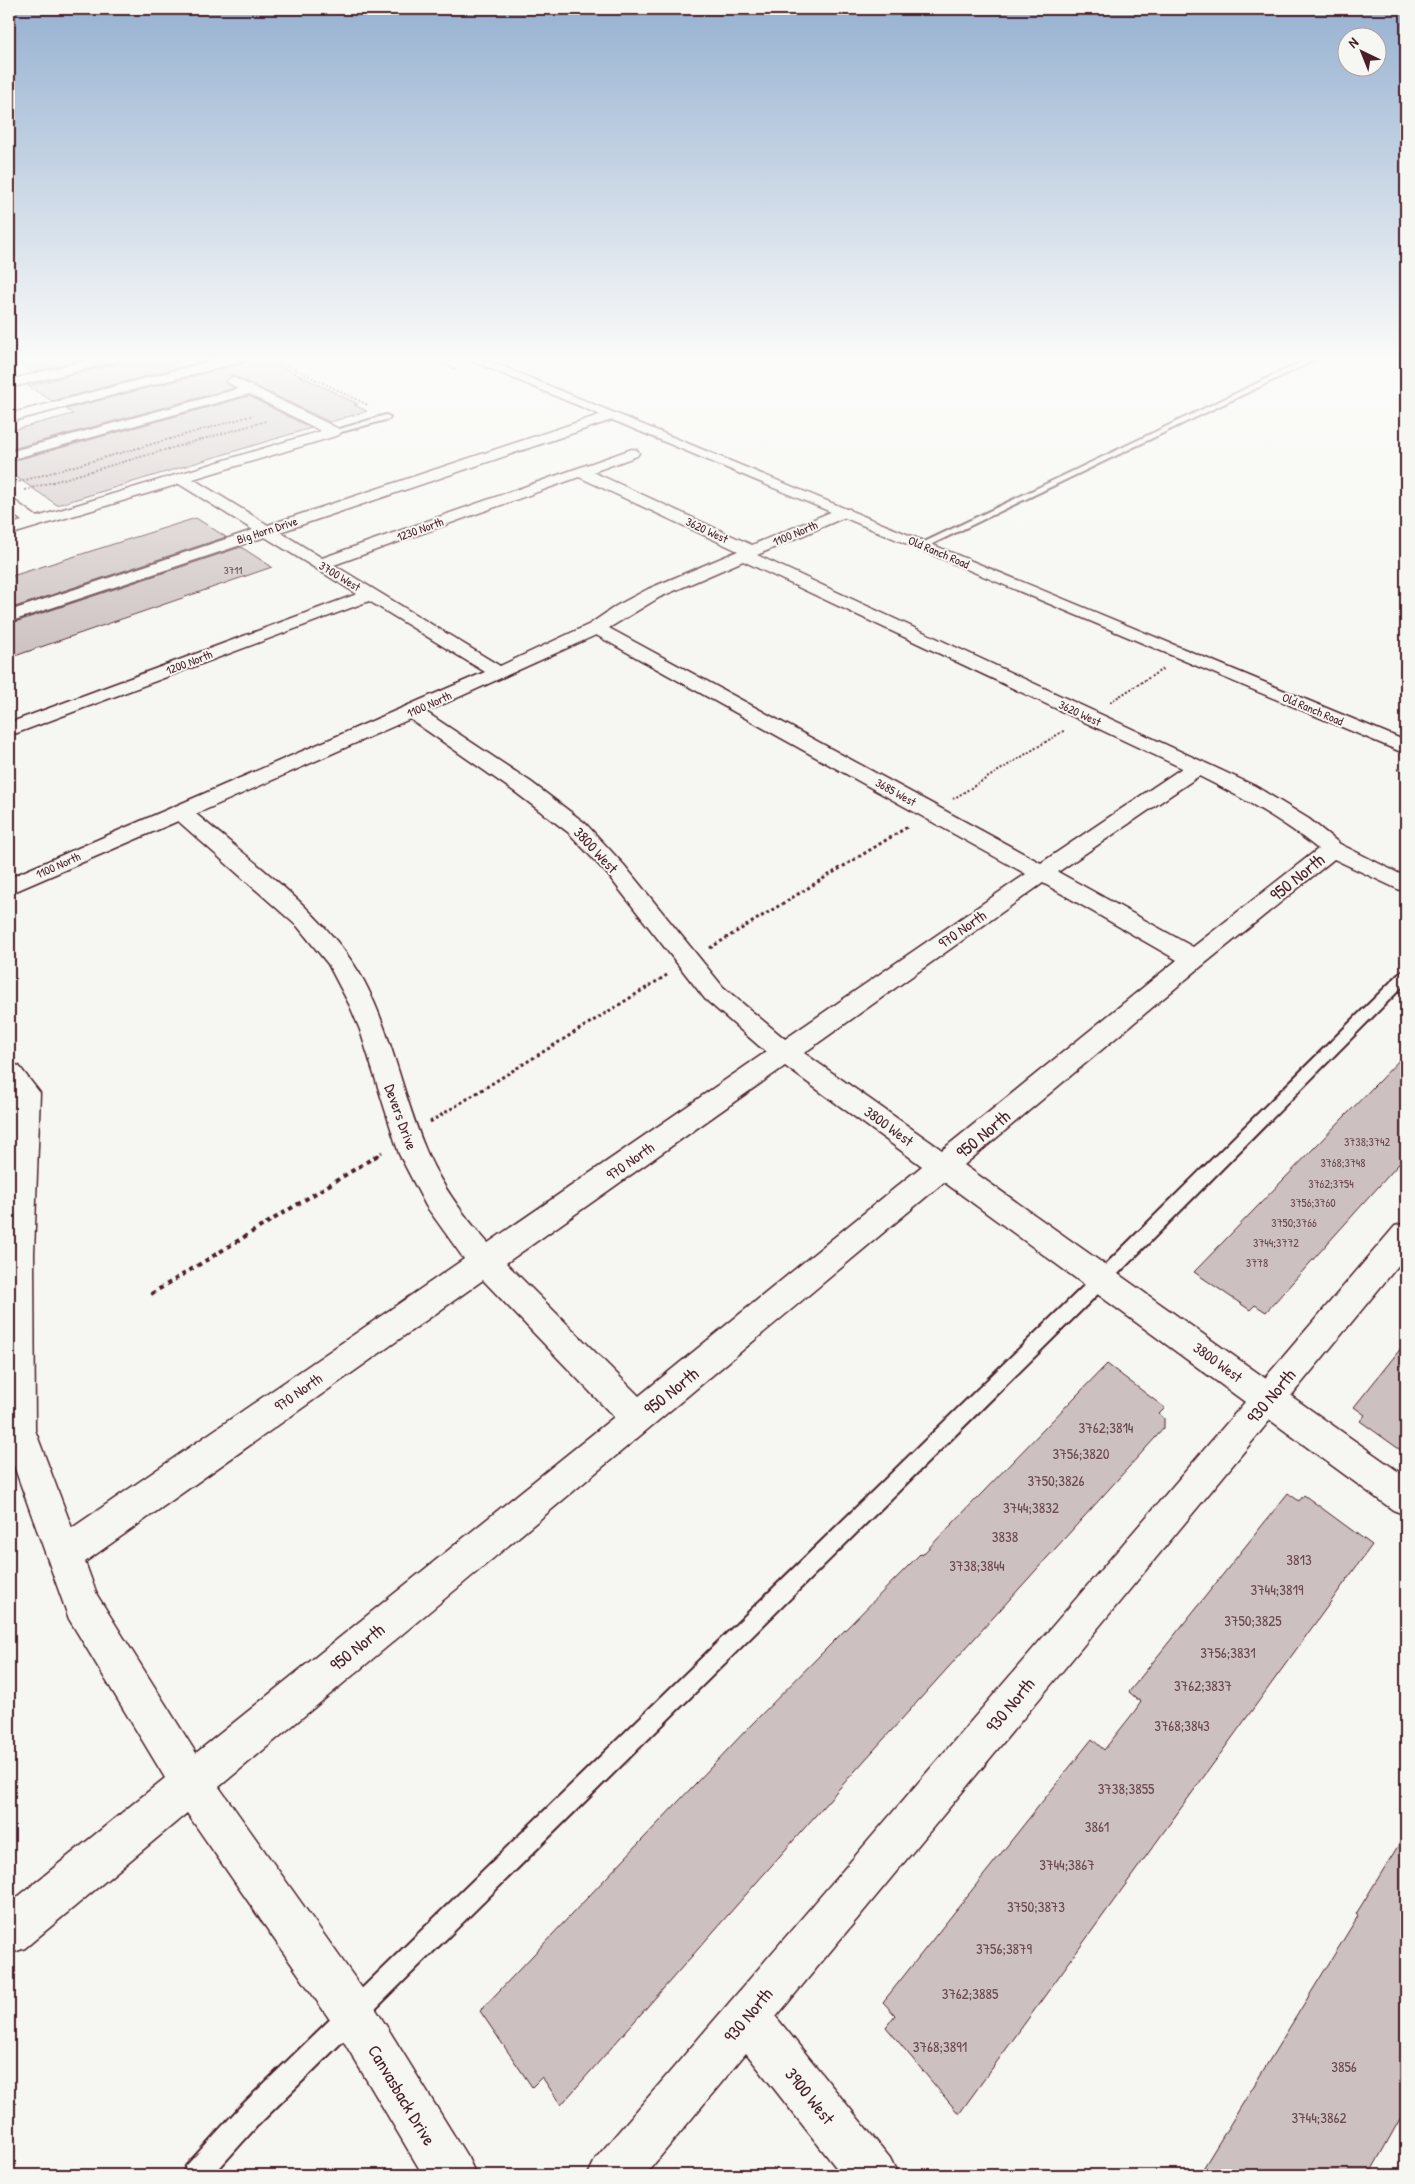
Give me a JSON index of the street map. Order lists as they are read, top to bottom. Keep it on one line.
{"streets":{"street":["1230 North","Big Horn Drive","3620 West","1100 North","Old Ranch Road","3700 West","1200 North","3685 West","3800 West","950 North","970 North","Devers Drive","930 North","Canvasback Drive","3900 West"]},"crossings":[["1230 North","3620 West"],["1230 North","3700 West"],["Big Horn Drive","3700 West"],["3620 West","1100 North"],["3620 West","950 North"],["3620 West","970 North"],["1100 North","Old Ranch Road"],["1100 North","3700 West"],["1100 North","3685 West"],["1100 North","3800 West"],["1100 North","Devers Drive"],["3700 West","1200 North"],["3685 West","950 North"],["3685 West","970 North"],["3800 West","950 North"],["3800 West","970 North"],["3800 West","930 North"],["950 North","Devers Drive"],["950 North","Canvasback Drive"],["970 North","Devers Drive"],["970 North","Canvasback Drive"],["930 North","3900 West"]],"house_numbers":["3711","3738;3742","3768;3748","3762;3754","3756;3760","3750;3766","3744;3772","3778","3762;3814","3756;3820","3750;3826","3744;3832","3838","3813","3738;3844","3744;3819","3750;3825","3756;3831","3762;3837","3768;3843","3738;3855","3861","3744;3867","3750;3873","3756;3879","3762;3885","3768;3891","3856","3744;3862"],"north":"top left"}
